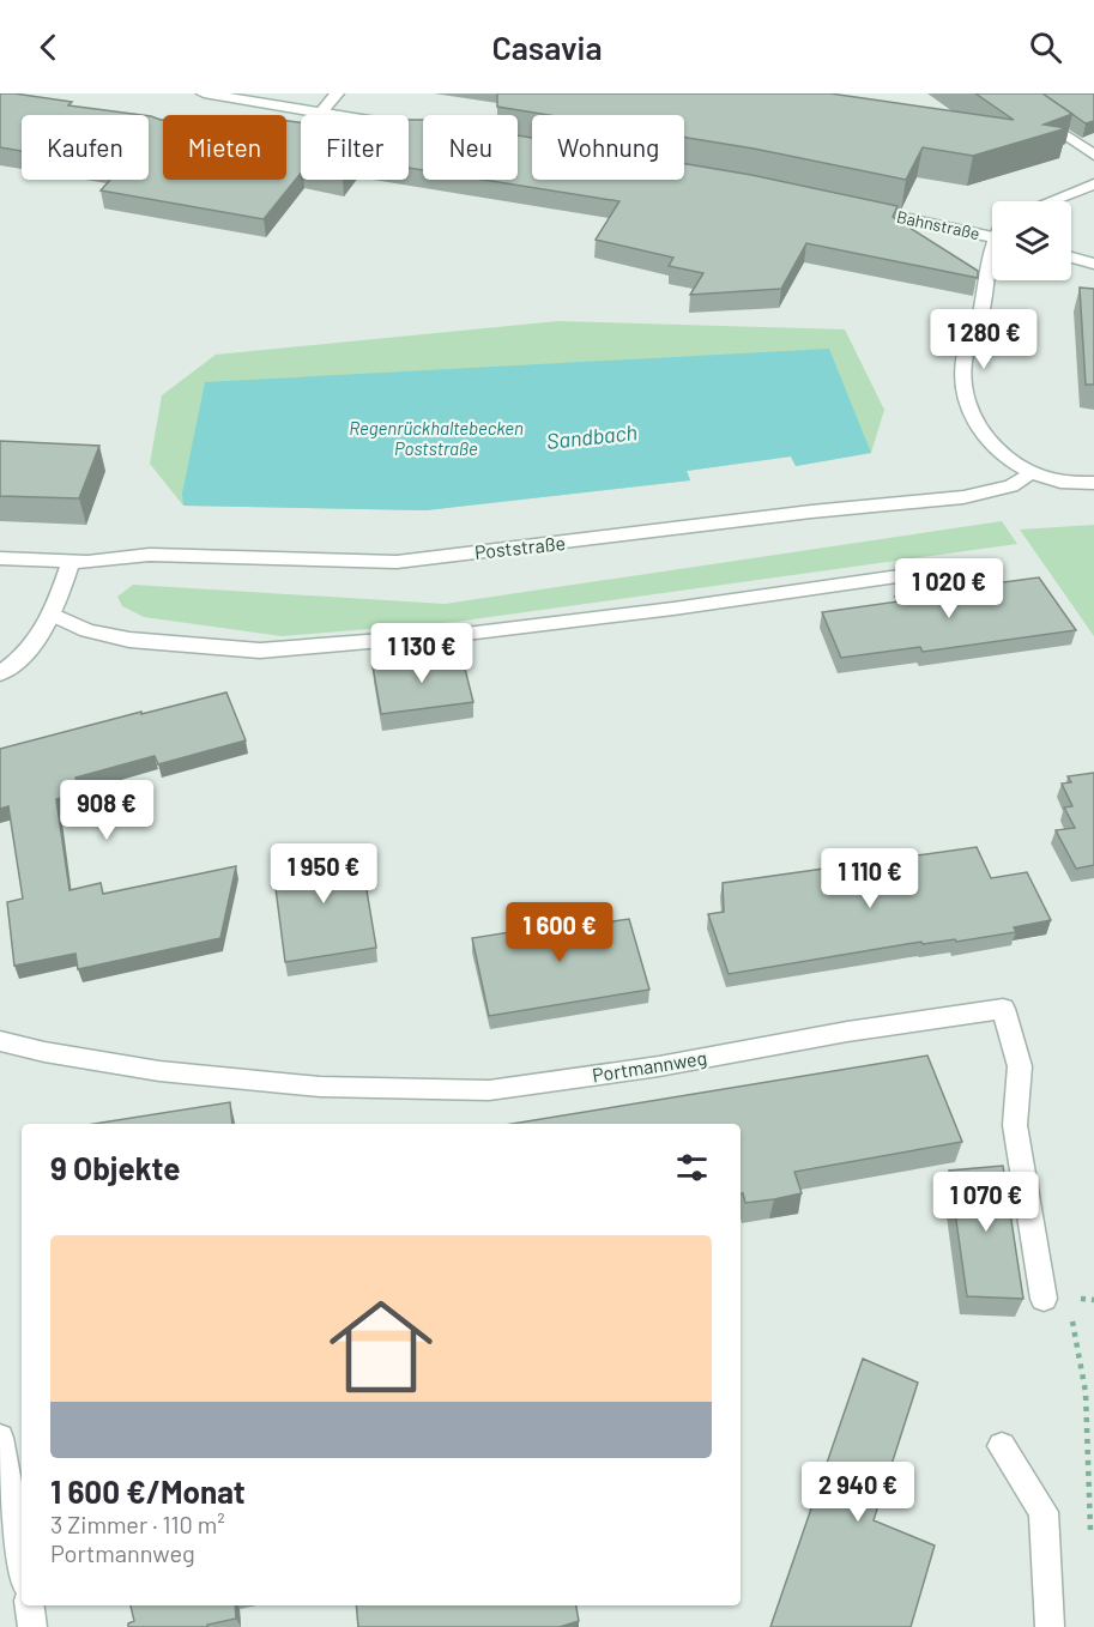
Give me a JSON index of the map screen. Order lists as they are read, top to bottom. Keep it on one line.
{"streets":{"street":["Bahnstraße","Poststraße","Portmannweg"]},"water":["Regenrückhaltebecken Poststraße","Sandbach"],"page":{"header":"Casavia","chip":["Kaufen","Mieten","Filter","Neu","Wohnung"],"price":["1 280 €","1 020 €","1 130 €","908 €","1 950 €","1 110 €","1 600 €","1 070 €","2 940 €"],"heading":"9 Objekte","list":[{"name":"1 600 €/Monat","note":"3 Zimmer · 110 m² · Portmannweg"}]}}
